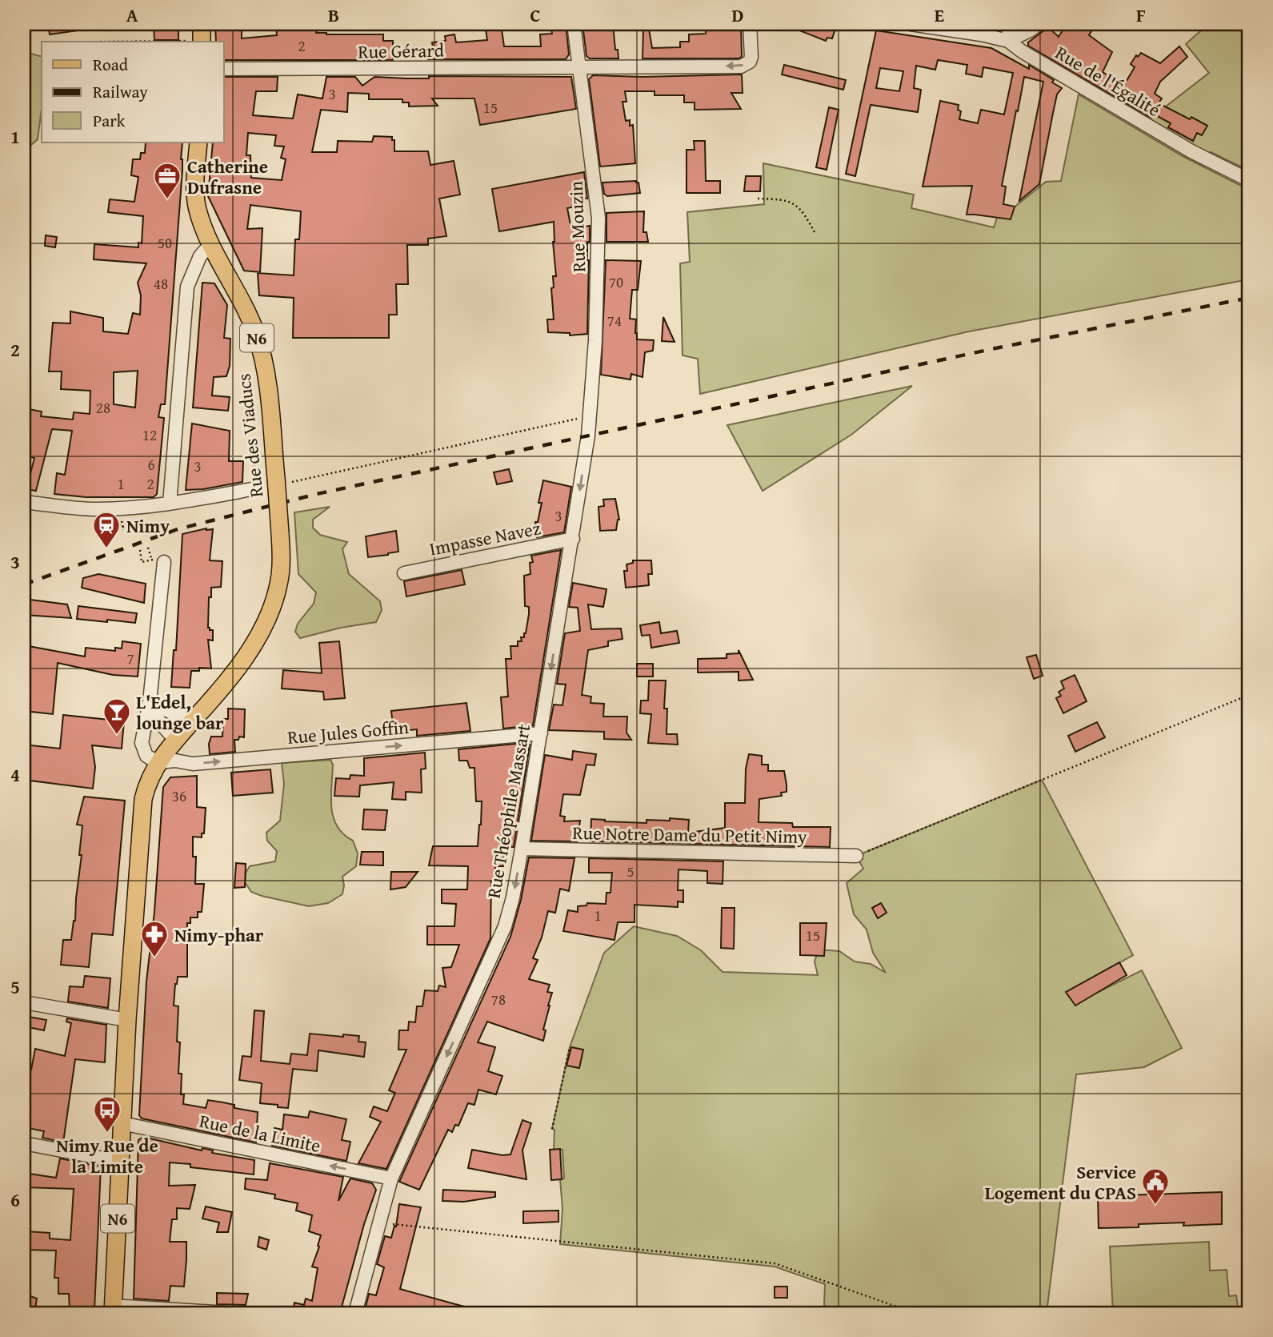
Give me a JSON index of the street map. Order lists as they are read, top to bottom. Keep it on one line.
{"streets":{"main road":["N6","Rue des Viaducs"],"street":["Rue Gérard","Rue de l'Égalité","Rue Mouzin","Impasse Navez","Rue Jules Goffin","Rue Théophile Massart","Rue Notre Dame du Petit Nimy","Rue de la Limite"]},"crossings":[["Rue Gérard","Rue Mouzin"],["Rue Mouzin","Rue Théophile Massart"],["N6","Rue des Viaducs"],["N6","Rue Jules Goffin"],["N6","Rue de la Limite"],["Impasse Navez","Rue Théophile Massart"],["Rue Jules Goffin","Rue Théophile Massart"],["Rue Théophile Massart","Rue Notre Dame du Petit Nimy"],["Rue Théophile Massart","Rue de la Limite"]],"one_way":["Rue Jules Goffin","Rue Théophile Massart","Rue de la Limite"],"places":{"office":["Catherine Dufrasne"],"station":["Nimy"],"bar":["L'Edel, lounge bar"],"pharmacy":["Nimy-phar"],"bus stop":["Nimy Rue de la Limite"],"public building":["Service Logement du CPAS"]},"house_numbers":["2","3","15","50","70","48","74","28","12","6","3","1","2","3","7","36","5","1","15","78"],"legend":["Road","Railway","Park"],"grid":{"columns":["A","B","C","D","E","F"],"rows":["1","2","3","4","5","6"]}}
